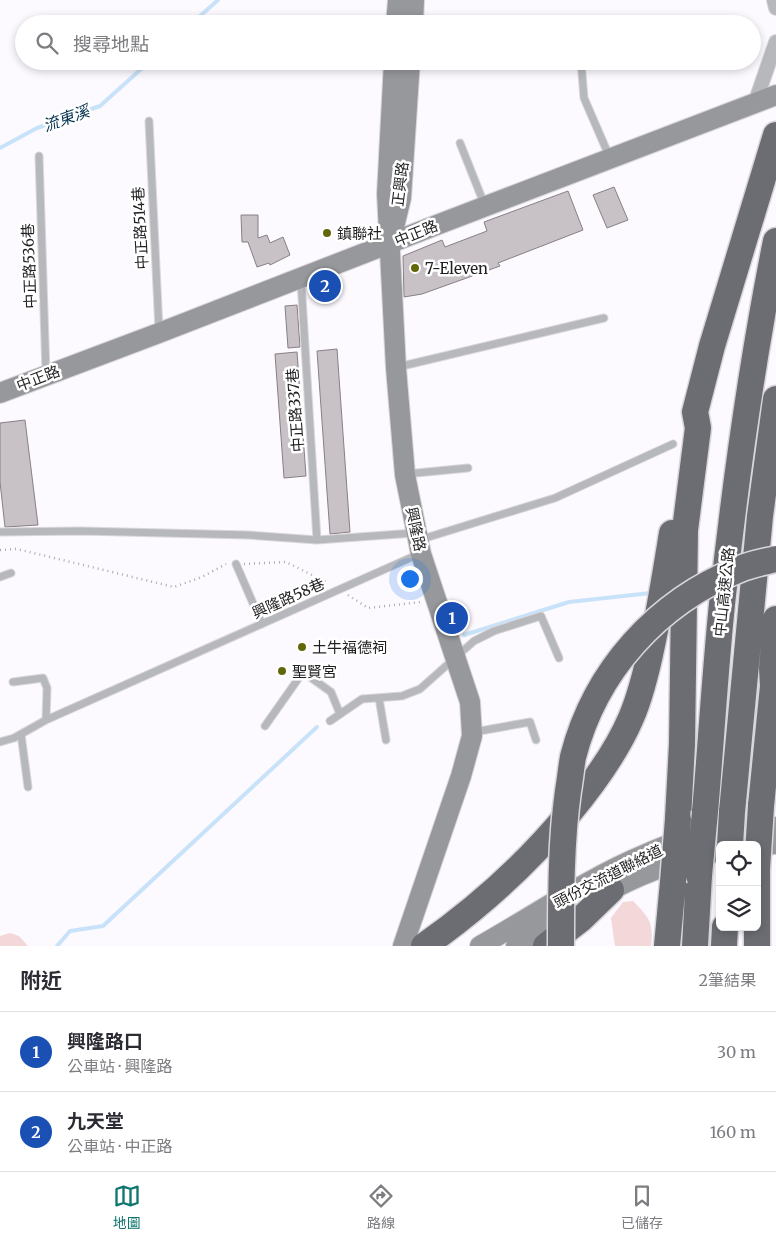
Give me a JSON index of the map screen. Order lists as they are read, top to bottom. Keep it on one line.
{"streets":{"highway":["中山高速公路"],"main road":["正興路","中正路","興隆路","頭份交流道聯絡道"],"lane":["中正路514巷","中正路536巷","中正路337巷","興隆路58巷"]},"crossings":[["正興路","中正路"],["正興路","興隆路"],["中正路514巷","中正路"],["中正路","中正路536巷"],["中正路","中正路337巷"],["中正路","興隆路"],["興隆路","興隆路58巷"]],"water":["流東溪"],"places":["鎮聯社","7-Eleven","土牛福德祠","聖賢宮"],"page":{"search":"搜尋地點","pins":["2","1"],"heading":["附近","2筆結果"],"list":[{"mark":"1","name":"興隆路口","note":"公車站 · 興隆路","value":"30 m"},{"mark":"2","name":"九天堂","note":"公車站 · 中正路","value":"160 m"}],"nav":["地圖","路線","已儲存"]}}
